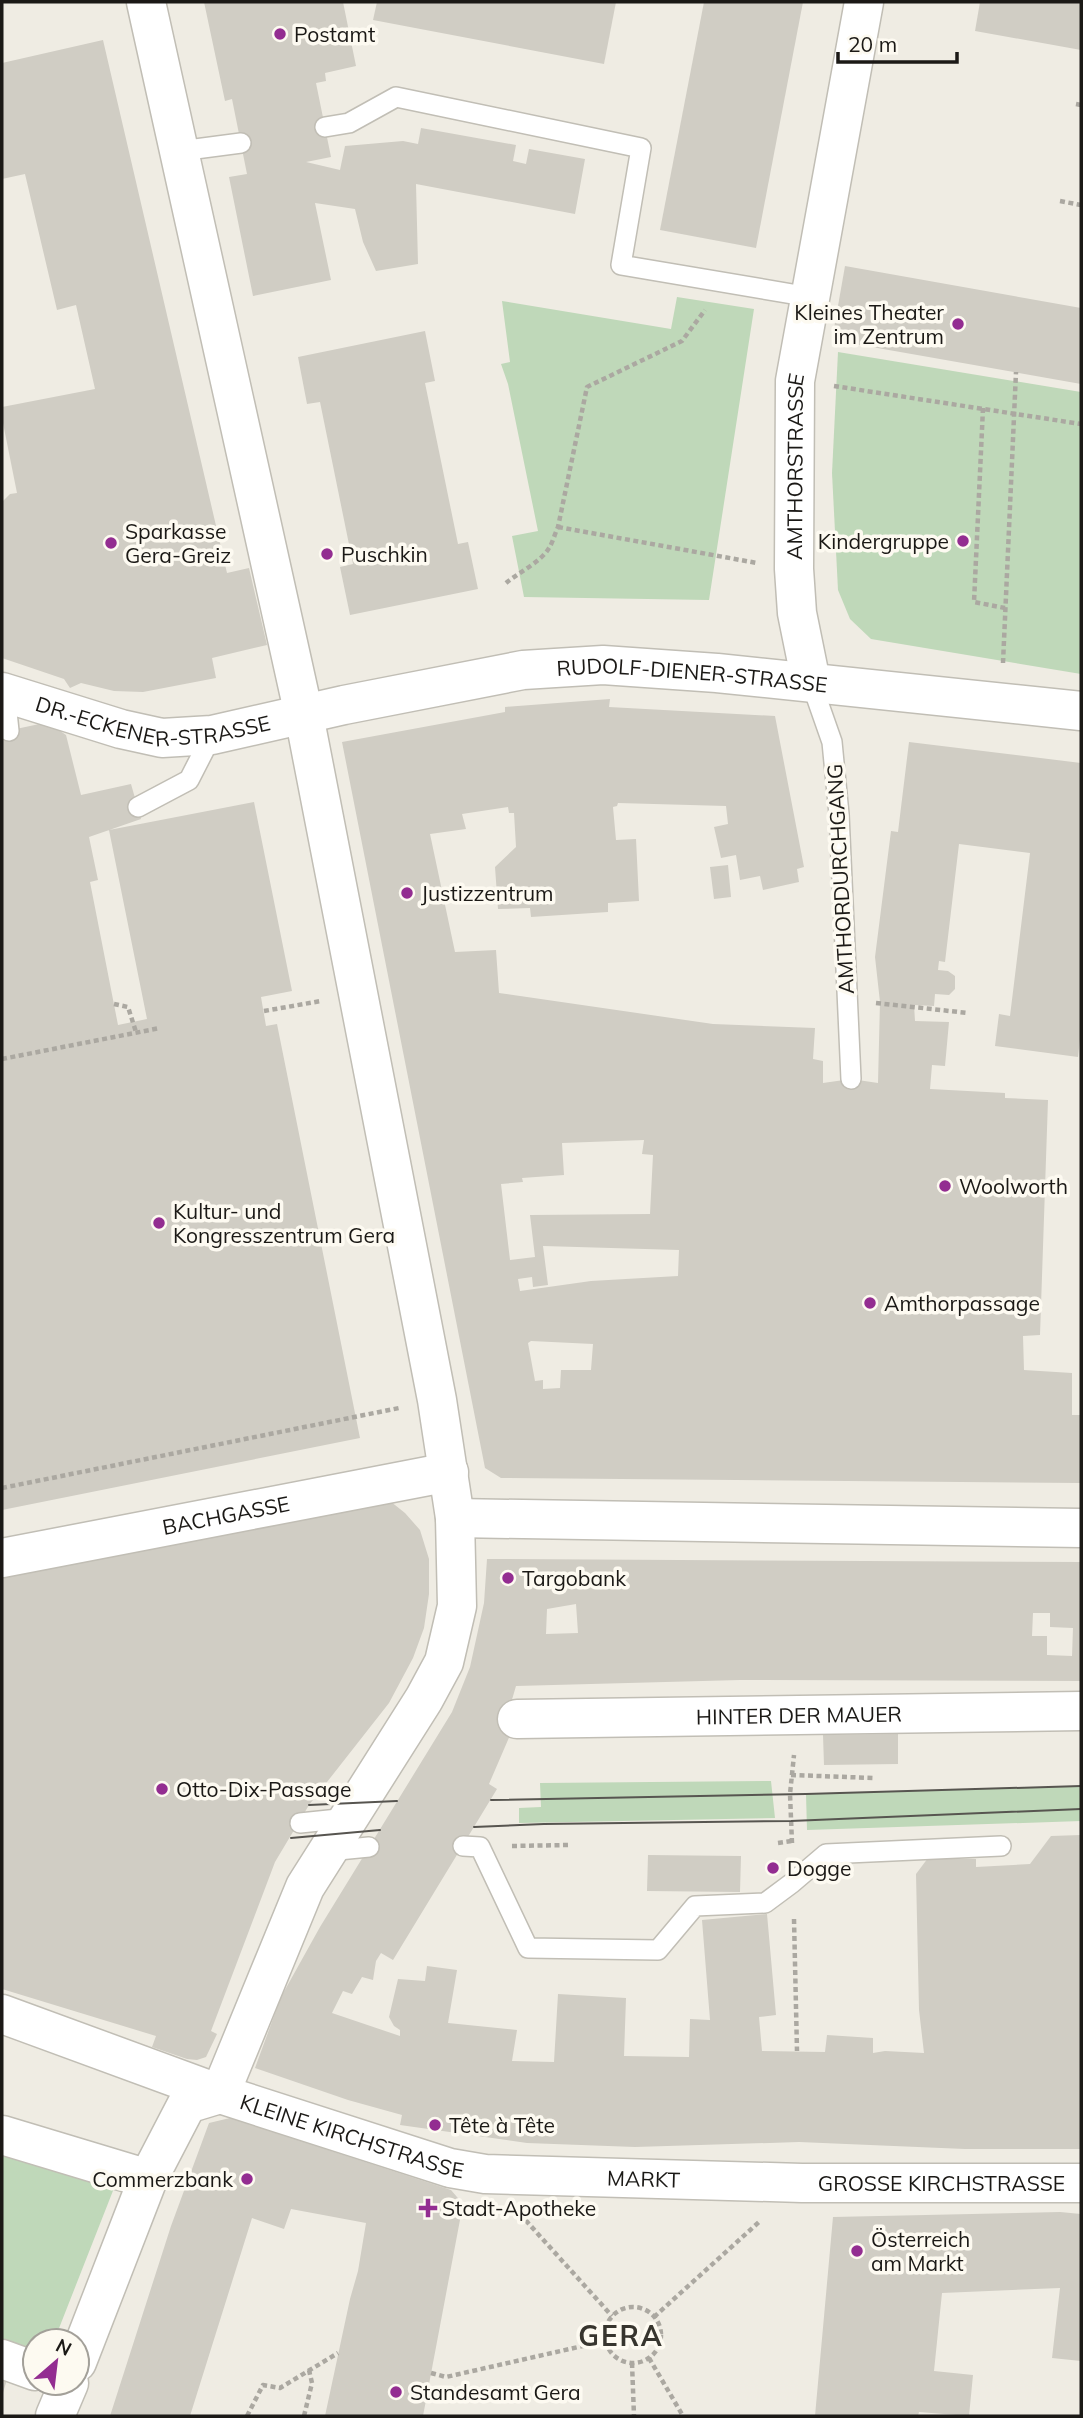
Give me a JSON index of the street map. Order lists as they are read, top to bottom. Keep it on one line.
{"streets":{"street":["AMTHORSTRASSE","RUDOLF-DIENER-STRASSE","DR.-ECKENER-STRASSE","BACHGASSE","HINTER DER MAUER","KLEINE KIRCHSTRASSE","MARKT","GROSSE KIRCHSTRASSE"],"lane":["AMTHORDURCHGANG"]},"crossings":[["AMTHORSTRASSE","RUDOLF-DIENER-STRASSE"],["AMTHORSTRASSE","AMTHORDURCHGANG"],["RUDOLF-DIENER-STRASSE","DR.-ECKENER-STRASSE"],["RUDOLF-DIENER-STRASSE","AMTHORDURCHGANG"],["KLEINE KIRCHSTRASSE","MARKT"],["MARKT","GROSSE KIRCHSTRASSE"]],"districts":["GERA"],"places":{"other":["Postamt","Kleines Theater im Zentrum","Kindergruppe","Sparkasse Gera-Greiz","Puschkin","Justizzentrum","Woolworth","Kultur- und Kongresszentrum Gera","Amthorpassage","Targobank","Otto-Dix-Passage","Dogge","Tête à Tête","Commerzbank","Österreich am Markt","Standesamt Gera"],"health":["Stadt-Apotheke"]},"scale_bar":"20 m","north":"top right"}
